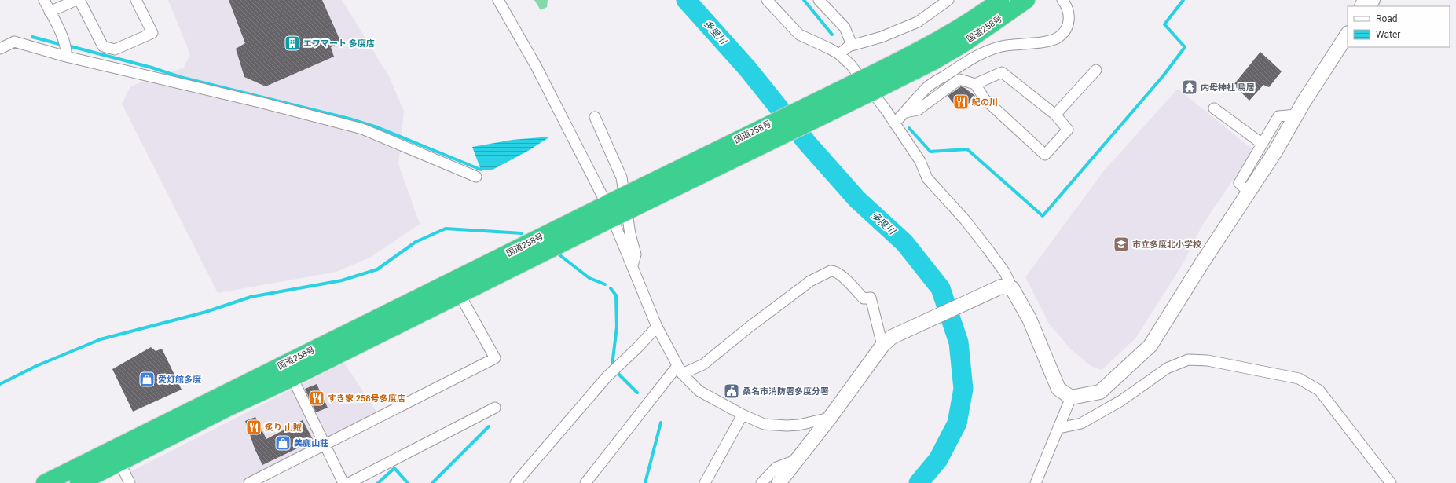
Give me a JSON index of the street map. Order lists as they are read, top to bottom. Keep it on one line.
{"streets":{"highway":["国道258号"]},"water":["多度川"],"places":{"building":["エフマート 多度店"],"temple":["内母神社 鳥居"],"restaurant":["紀の川","すき家 258号多度店","炙り 山賊"],"school or university":["市立多度北小学校"],"shop":["愛灯館多度","美鹿山荘"],"public building":["桑名市消防署多度分署"]},"legend":["Road","Water"]}
